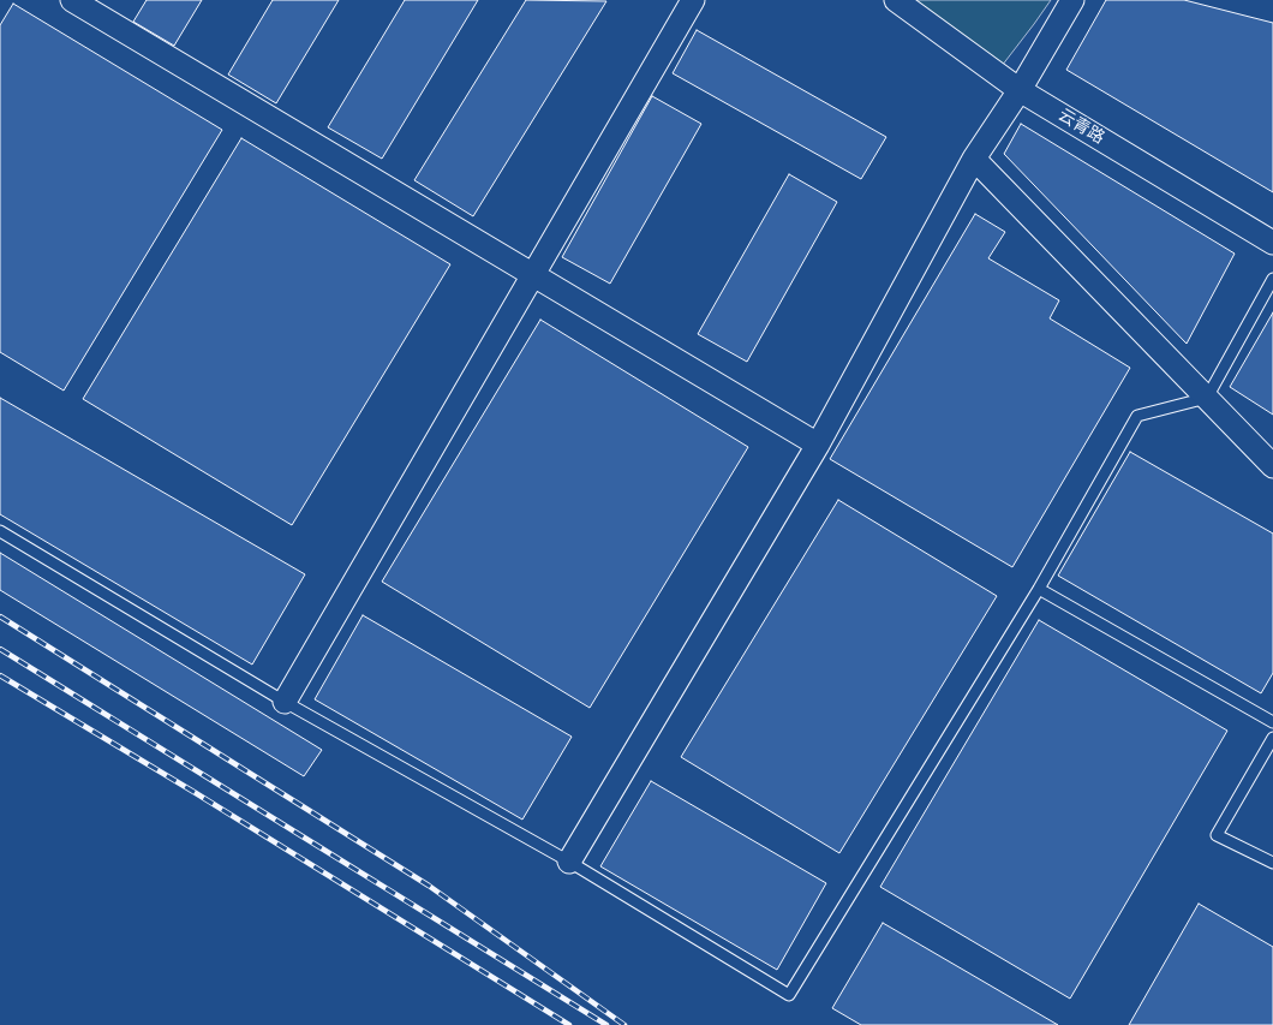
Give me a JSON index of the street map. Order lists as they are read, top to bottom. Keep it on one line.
{"streets":{"street":["云青路"]}}
